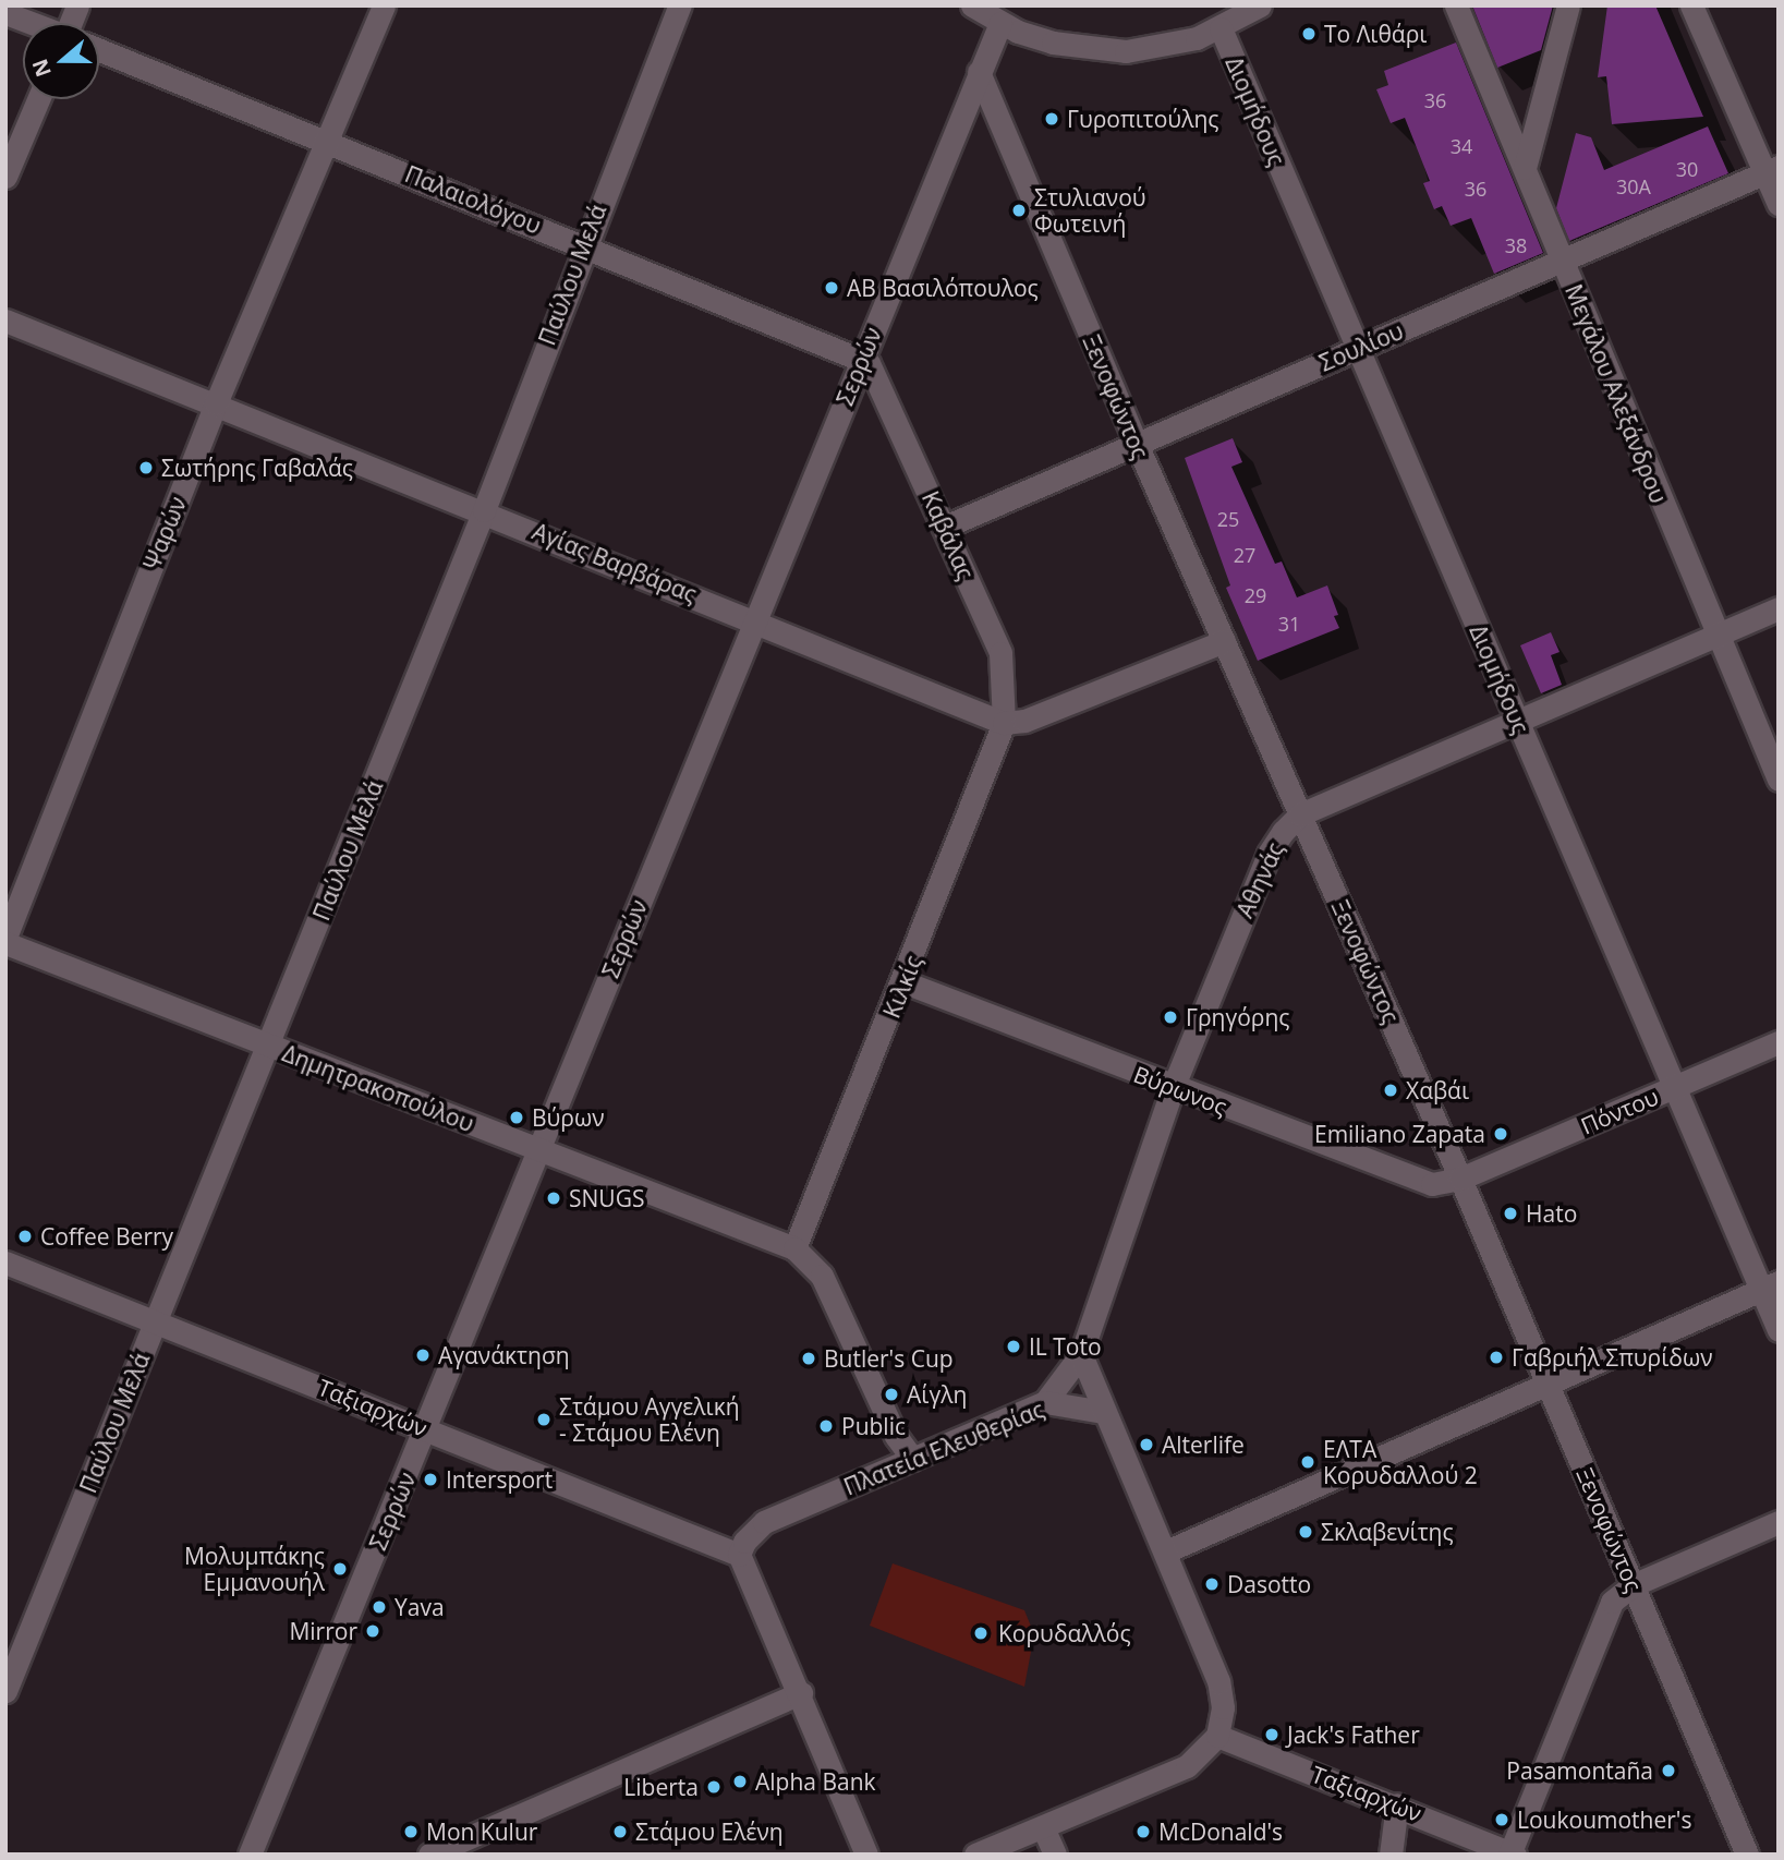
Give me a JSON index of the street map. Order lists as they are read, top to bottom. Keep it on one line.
{"streets":{"street":["Διομήδους","Παλαιολόγου","Παύλου Μελά","Σουλίου","Σερρών","Μεγάλου Αλεξάνδρου","Ξενοφώντος","Ψαρών","Καβάλας","Αγίας Βαρβάρας","Αθηνάς","Κιλκίς","Δημητρακοπούλου","Βύρωνος","Πόντου","Ταξιαρχών","Πλατεία Ελευθερίας"]},"crossings":[["Διομήδους","Σουλίου"],["Διομήδους","Αθηνάς"],["Διομήδους","Πόντου"],["Παλαιολόγου","Παύλου Μελά"],["Παλαιολόγου","Σερρών"],["Παλαιολόγου","Ψαρών"],["Παλαιολόγου","Καβάλας"],["Παύλου Μελά","Αγίας Βαρβάρας"],["Παύλου Μελά","Δημητρακοπούλου"],["Παύλου Μελά","Ταξιαρχών"],["Σουλίου","Μεγάλου Αλεξάνδρου"],["Σουλίου","Ξενοφώντος"],["Σουλίου","Καβάλας"],["Σερρών","Ξενοφώντος"],["Σερρών","Καβάλας"],["Σερρών","Αγίας Βαρβάρας"],["Σερρών","Δημητρακοπούλου"],["Σερρών","Ταξιαρχών"],["Μεγάλου Αλεξάνδρου","Αθηνάς"],["Ξενοφώντος","Αθηνάς"],["Ξενοφώντος","Βύρωνος"],["Ξενοφώντος","Πόντου"],["Ψαρών","Αγίας Βαρβάρας"],["Καβάλας","Αγίας Βαρβάρας"],["Καβάλας","Κιλκίς"],["Αγίας Βαρβάρας","Κιλκίς"],["Αθηνάς","Βύρωνος"],["Αθηνάς","Πλατεία Ελευθερίας"],["Κιλκίς","Δημητρακοπούλου"],["Κιλκίς","Βύρωνος"],["Βύρωνος","Πόντου"],["Ταξιαρχών","Πλατεία Ελευθερίας"]],"places":["Το Λιθάρι","Γυροπιτούλης","Στυλιανού Φωτεινή","ΑΒ Βασιλόπουλος","Σωτήρης Γαβαλάς","Γρηγόρης","Χαβάι","Βύρων","Emiliano Zapata","SNUGS","Hato","Coffee Berry","IL Toto","Αγανάκτηση","Γαβριήλ Σπυρίδων","Butler's Cup","Αίγλη","Στάμου Αγγελική - Στάμου Ελένη","Public","Alterlife","ΕΛΤΑ Κορυδαλλού 2","Intersport","Σκλαβενίτης","Μολυμπάκης Εμμανουήλ","Dasotto","Yava","Mirror","Κορυδαλλός","Jack's Father","Pasamontaña","Alpha Bank","Liberta","Loukoumother's","Mon Kulur","Στάμου Ελένη","McDonald's"],"house_numbers":["36","34","30","30A","36","38","25","27","29","31"],"north":"left"}
